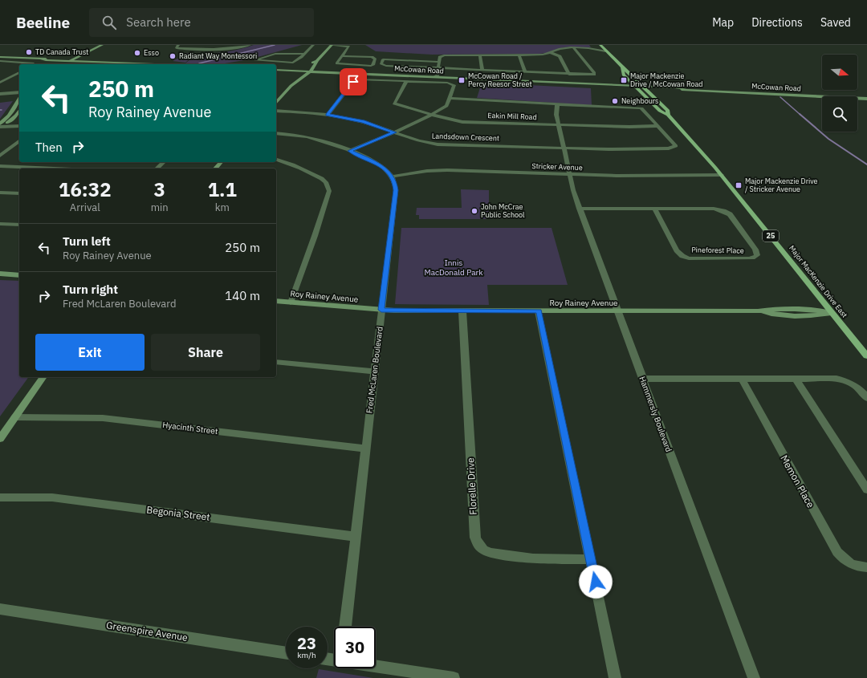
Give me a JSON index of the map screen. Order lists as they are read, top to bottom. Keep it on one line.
{"streets":{"main road":["25","Major MacKenzie Drive East"],"street":["McCowan Road","Eakin Mill Road","Landsdown Crescent","Stricker Avenue","Pineforest Place","Roy Rainey Avenue","Fred McLaren Boulevard","Hammersly Boulevard","Hyacinth Street","Memon Place","Florelle Drive","Begonia Street","Greenspire Avenue"]},"crossings":[["McCowan Road","Major MacKenzie Drive East"],["Eakin Mill Road","Landsdown Crescent"],["Landsdown Crescent","Hammersly Boulevard"],["Stricker Avenue","Major MacKenzie Drive East"],["Stricker Avenue","Fred McLaren Boulevard"],["Stricker Avenue","Hammersly Boulevard"],["Pineforest Place","Hammersly Boulevard"],["Major MacKenzie Drive East","Roy Rainey Avenue"],["Roy Rainey Avenue","Fred McLaren Boulevard"],["Roy Rainey Avenue","Hammersly Boulevard"],["Roy Rainey Avenue","Florelle Drive"],["Fred McLaren Boulevard","Hyacinth Street"],["Fred McLaren Boulevard","Begonia Street"]],"parks":["Innis MacDonald Park"],"places":{"other":["TD Canada Trust","Esso","Radiant Way Montessori","Neighbours","John McCrae Public School"],"transit":["McCowan Road / Percy Reesor Street","Major Mackenzie Drive / McCowan Road","Major Mackenzie Drive / Stricker Avenue"]},"north":"right","page":{"header":"Beeline","search":"Search here","nav":["Map","Directions","Saved"],"turn":["250 m","Roy Rainey Avenue"],"then":"Then","eta":["16:32","Arrival","3","min","1.1","km"],"list":[{"name":"Turn left","note":"Roy Rainey Avenue","value":"250 m"},{"name":"Turn right","note":"Fred McLaren Boulevard","value":"140 m"}],"buttons":["Exit","Share"],"speed":"23 km/h","limit":"30"}}
